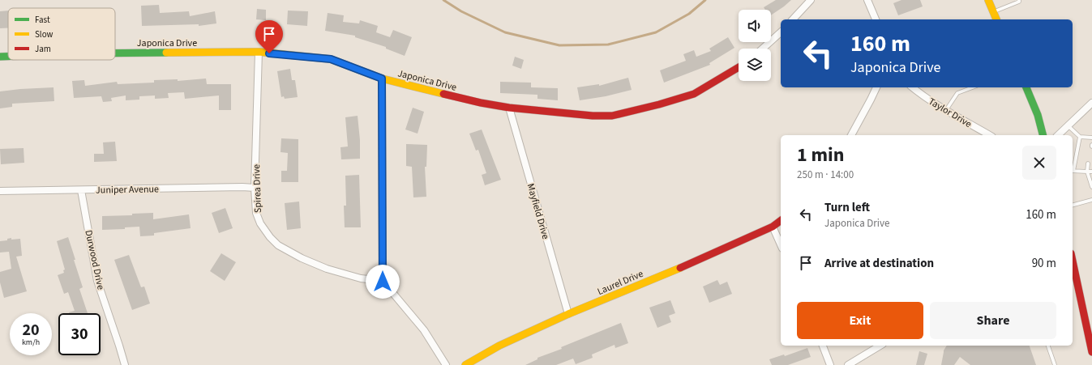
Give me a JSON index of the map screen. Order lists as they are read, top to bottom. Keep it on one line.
{"streets":{"street":["Japonica Drive","Taylor Drive","Spirea Drive","Juniper Avenue","Mayfield Drive","Durwood Drive","Laurel Drive"]},"crossings":[["Japonica Drive","Spirea Drive"],["Japonica Drive","Mayfield Drive"],["Spirea Drive","Juniper Avenue"],["Juniper Avenue","Durwood Drive"],["Mayfield Drive","Laurel Drive"]],"legend":["Fast","Slow","Jam"],"page":{"turn":["160 m","Japonica Drive"],"heading":["1 min","250 m · 14:00"],"list":[{"name":"Turn left","note":"Japonica Drive","value":"160 m"},{"name":"Arrive at destination","value":"90 m"}],"buttons":["Exit","Share"],"speed":"20 km/h","limit":"30"}}
